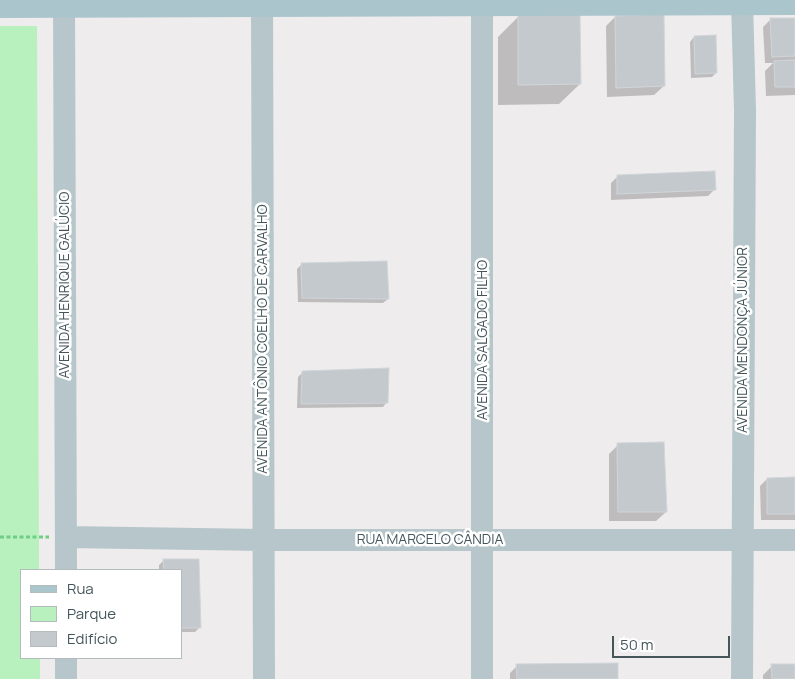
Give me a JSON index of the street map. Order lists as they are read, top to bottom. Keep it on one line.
{"streets":{"street":["AVENIDA HENRIQUE GALÚCIO","AVENIDA ANTÔNIO COELHO DE CARVALHO","AVENIDA SALGADO FILHO","AVENIDA MENDONÇA JÚNIOR","RUA MARCELO CÂNDIA"]},"crossings":[["AVENIDA HENRIQUE GALÚCIO","RUA MARCELO CÂNDIA"],["AVENIDA ANTÔNIO COELHO DE CARVALHO","RUA MARCELO CÂNDIA"],["AVENIDA SALGADO FILHO","RUA MARCELO CÂNDIA"],["AVENIDA MENDONÇA JÚNIOR","RUA MARCELO CÂNDIA"]],"legend":["Rua","Parque","Edifício"],"scale_bar":"50 m"}
